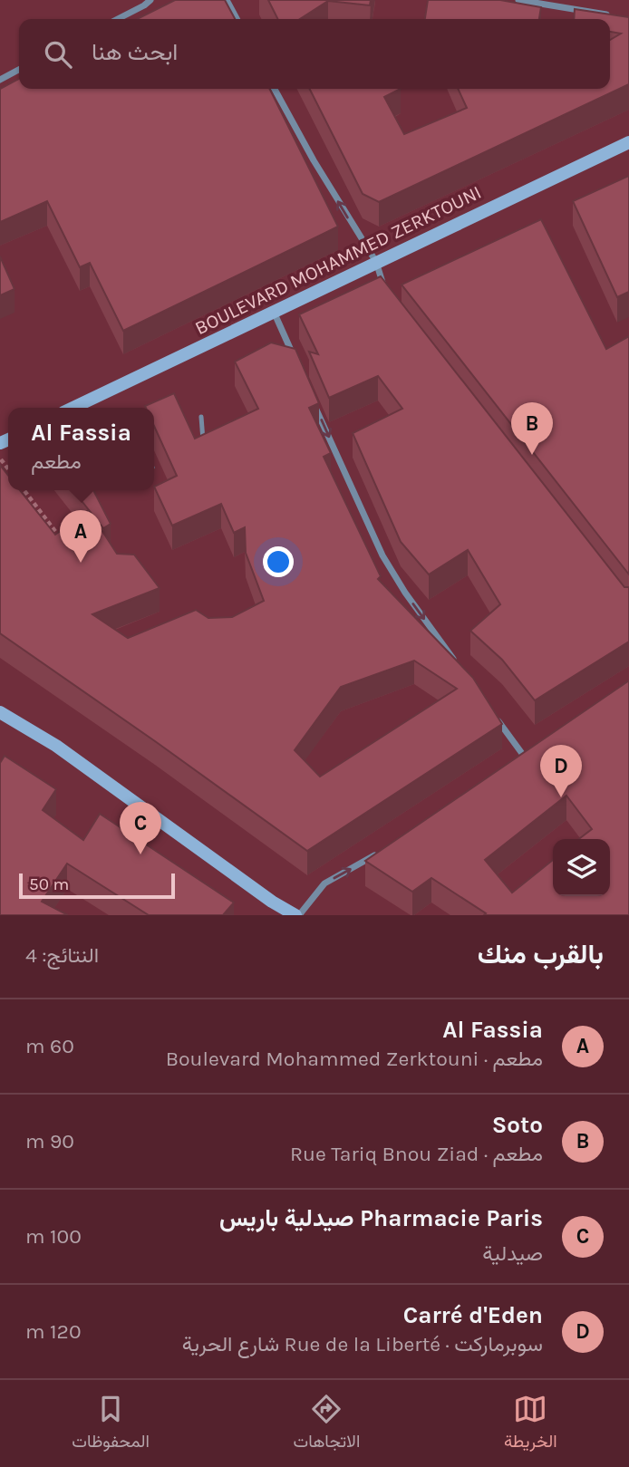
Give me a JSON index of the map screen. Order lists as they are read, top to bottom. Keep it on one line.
{"streets":{"main road":["BOULEVARD MOHAMMED ZERKTOUNI"]},"scale_bar":"50 m","page":{"search":"ابحث هنا","pins":["B","A","D","C"],"popup":["Al Fassia","مطعم"],"scale":"50 m","heading":["بالقرب منك","النتائج: 4"],"list":[{"mark":"A","name":"Al Fassia","note":"مطعم · Boulevard Mohammed Zerktouni","value":"60 m"},{"mark":"B","name":"Soto","note":"مطعم · Rue Tariq Bnou Ziad","value":"90 m"},{"mark":"C","name":"Pharmacie Paris صيدلية باريس","note":"صيدلية","value":"100 m"},{"mark":"D","name":"Carré d'Eden","note":"سوبرماركت · Rue de la Liberté شارع الحرية","value":"120 m"}],"nav":["الخريطة","الاتجاهات","المحفوظات"]}}
